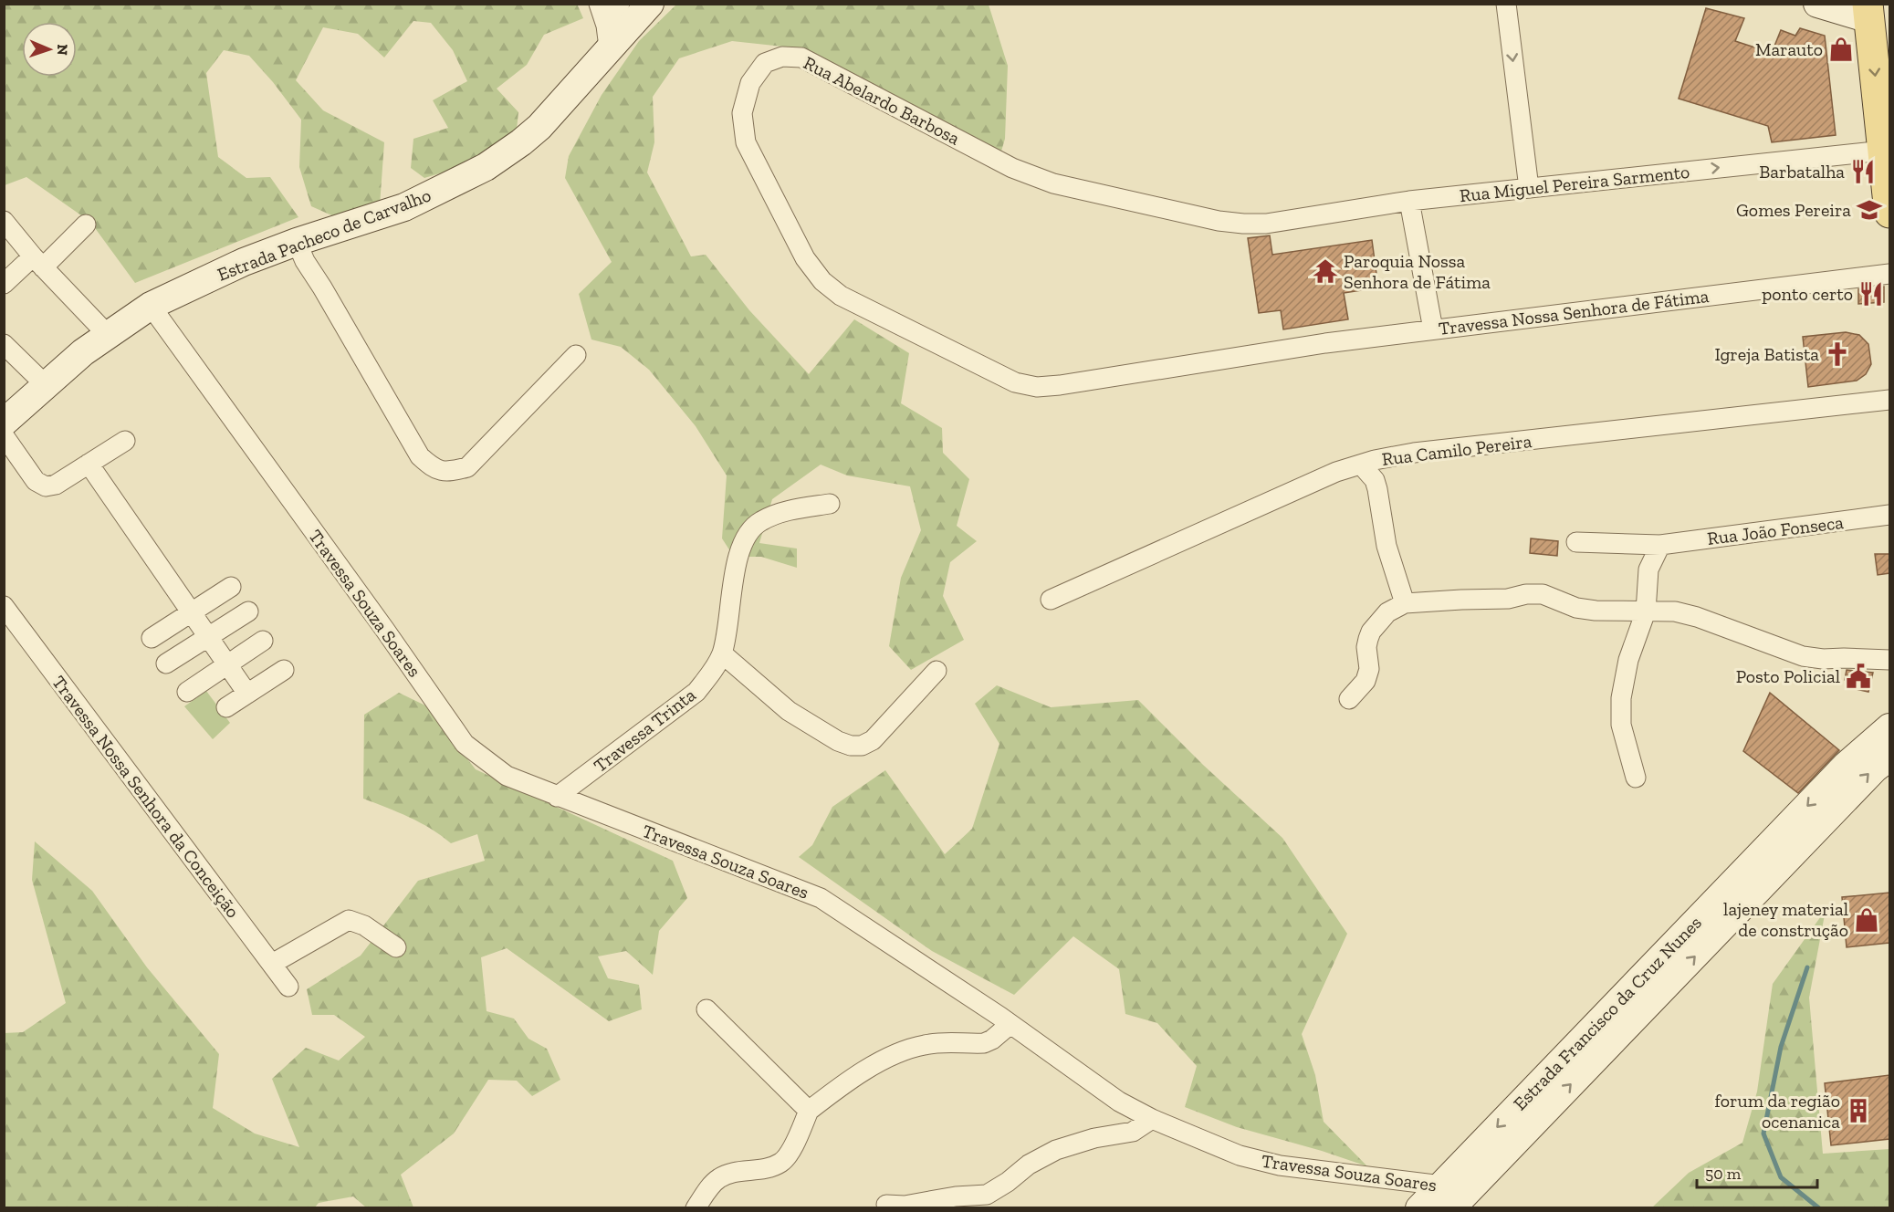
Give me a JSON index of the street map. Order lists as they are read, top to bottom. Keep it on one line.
{"streets":{"main road":["Estrada Pacheco de Carvalho","Estrada Francisco da Cruz Nunes"],"street":["Rua Abelardo Barbosa","Rua Miguel Pereira Sarmento","Travessa Nossa Senhora de Fátima","Rua Camilo Pereira","Rua João Fonseca","Travessa Souza Soares","Travessa Trinta","Travessa Nossa Senhora da Conceição"]},"crossings":[["Rua Abelardo Barbosa","Rua Miguel Pereira Sarmento"],["Rua Abelardo Barbosa","Travessa Nossa Senhora de Fátima"],["Estrada Pacheco de Carvalho","Travessa Souza Soares"],["Travessa Souza Soares","Travessa Trinta"],["Travessa Souza Soares","Estrada Francisco da Cruz Nunes"]],"one_way":["Rua Miguel Pereira Sarmento"],"places":{"shop":["Marauto","lajeney material de construção"],"restaurant":["Barbatalha","ponto certo"],"school or university":["Gomes Pereira"],"temple":["Paroquia Nossa Senhora de Fátima"],"church":["Igreja Batista"],"public building":["Posto Policial"],"building":["forum da região ocenanica"]},"scale_bar":"50 m","north":"right"}
